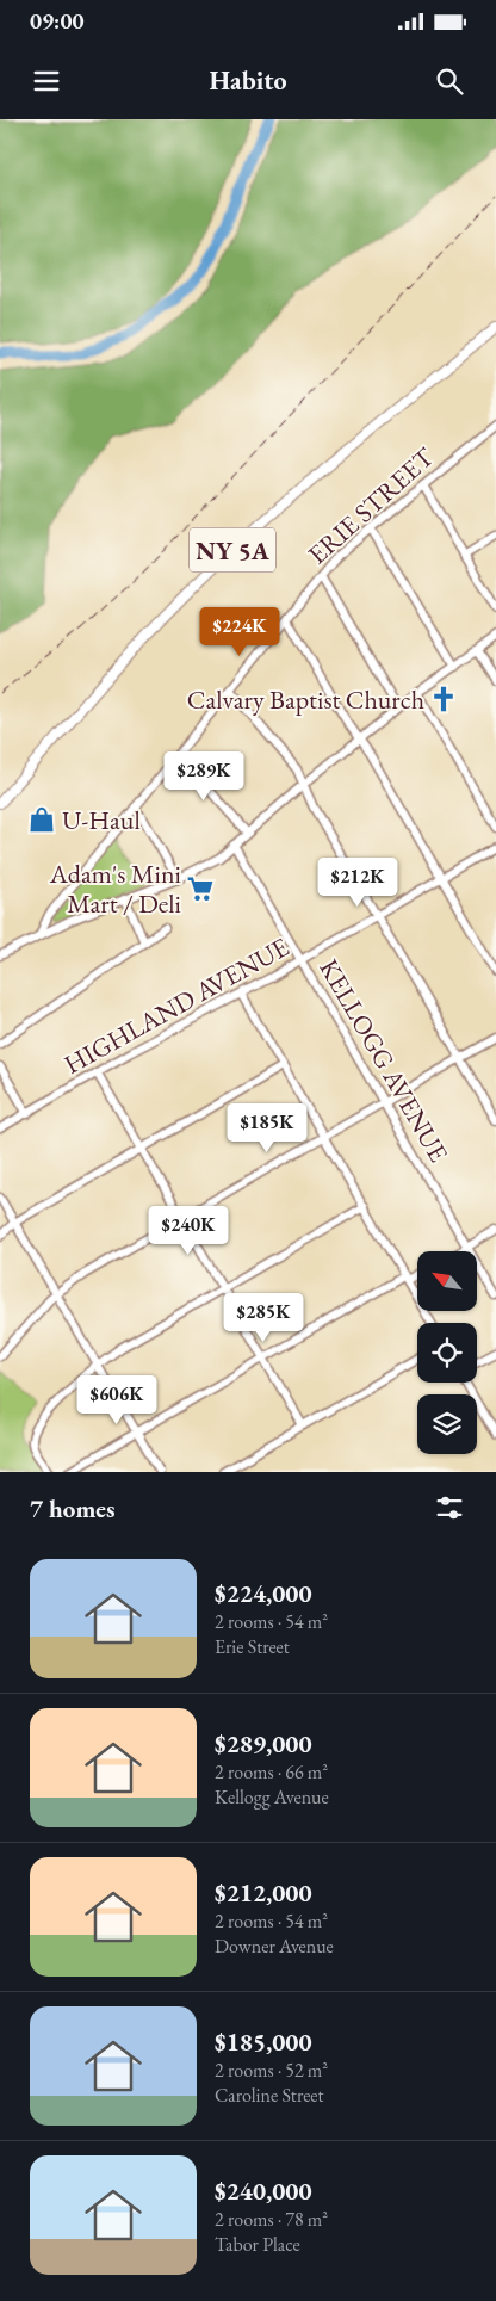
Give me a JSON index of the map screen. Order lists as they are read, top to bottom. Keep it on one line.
{"streets":{"main road":["NY 5A"],"street":["ERIE STREET","HIGHLAND AVENUE","KELLOGG AVENUE"]},"crossings":[["HIGHLAND AVENUE","KELLOGG AVENUE"]],"places":{"church":["Calvary Baptist Church"],"shop":["U-Haul"],"supermarket":["Adam's Mini Mart / Deli"]},"north":"top left","page":{"status":"09:00","header":"Habito","price":["$224K","$289K","$212K","$185K","$240K","$285K","$606K"],"heading":"7 homes","list":[{"name":"$224,000","note":"2 rooms · 54 m² · Erie Street"},{"name":"$289,000","note":"2 rooms · 66 m² · Kellogg Avenue"},{"name":"$212,000","note":"2 rooms · 54 m² · Downer Avenue"},{"name":"$185,000","note":"2 rooms · 52 m² · Caroline Street"},{"name":"$240,000","note":"2 rooms · 78 m² · Tabor Place"}]}}
